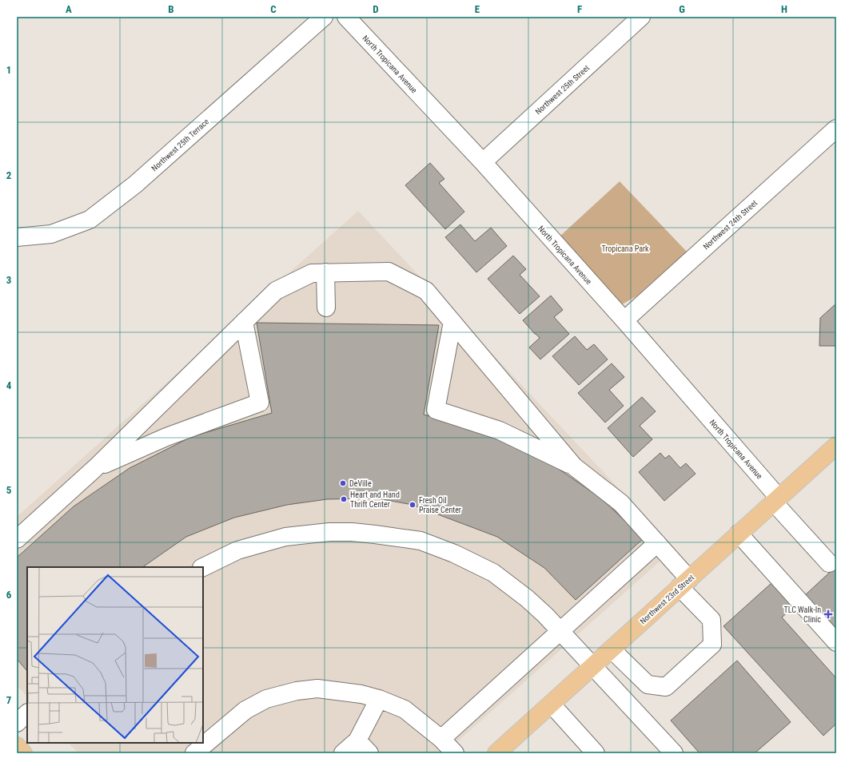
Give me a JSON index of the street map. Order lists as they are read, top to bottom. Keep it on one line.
{"streets":{"main road":["Northwest 23rd Street"],"street":["North Tropicana Avenue","Northwest 25th Street","Northwest 25th Terrace","Northwest 24th Street"]},"crossings":[["North Tropicana Avenue","Northwest 25th Street"],["North Tropicana Avenue","Northwest 24th Street"],["North Tropicana Avenue","Northwest 23rd Street"]],"parks":["Tropicana Park"],"places":{"other":["DeVille","Heart and Hand Thrift Center","Fresh Oil Praise Center"],"health":["TLC Walk-In Clinic"]},"grid":{"columns":["A","B","C","D","E","F","G","H"],"rows":["1","2","3","4","5","6","7"]}}
